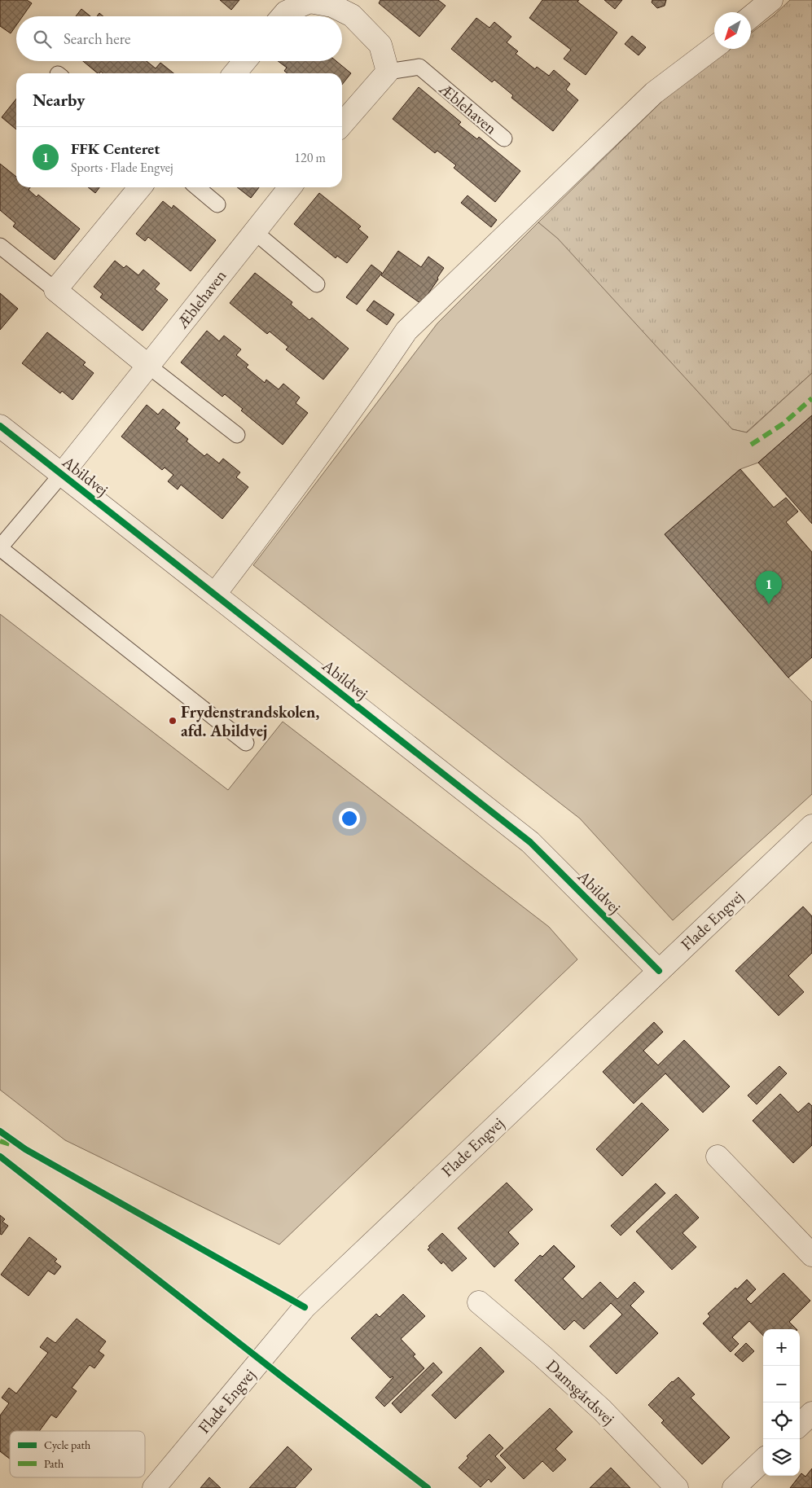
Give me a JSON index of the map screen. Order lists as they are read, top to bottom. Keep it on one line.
{"streets":{"street":["Æblehaven","Abildvej","Flade Engvej","Damsgårdsvej"]},"crossings":[["Æblehaven","Abildvej"],["Abildvej","Flade Engvej"]],"places":["Frydenstrandskolen, afd. Abildvej"],"legend":["Cycle path","Path"],"north":"bottom left","page":{"search":"Search here","heading":"Nearby","list":[{"mark":"1","name":"FFK Centeret","note":"Sports · Flade Engvej","value":"120 m"}],"pins":"1","map_buttons":["+","−"]}}
